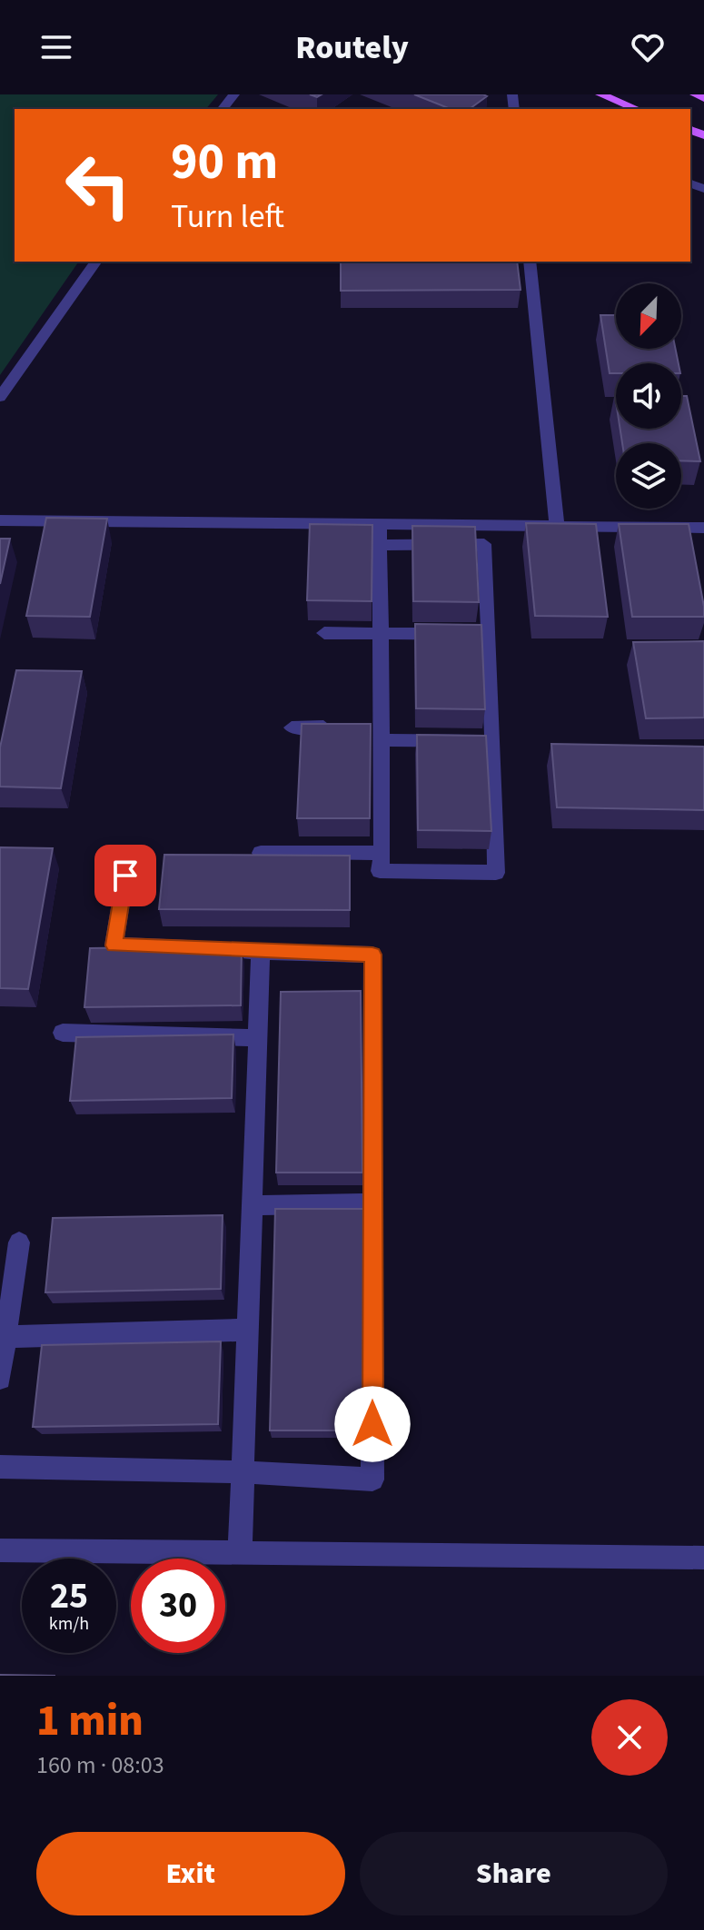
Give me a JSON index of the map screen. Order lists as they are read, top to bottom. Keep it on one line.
{"north":"bottom left","page":{"header":"Routely","turn":["90 m","Turn left"],"speed":"25 km/h","limit":"30","heading":["1 min","160 m · 08:03"],"buttons":["Exit","Share"]}}
